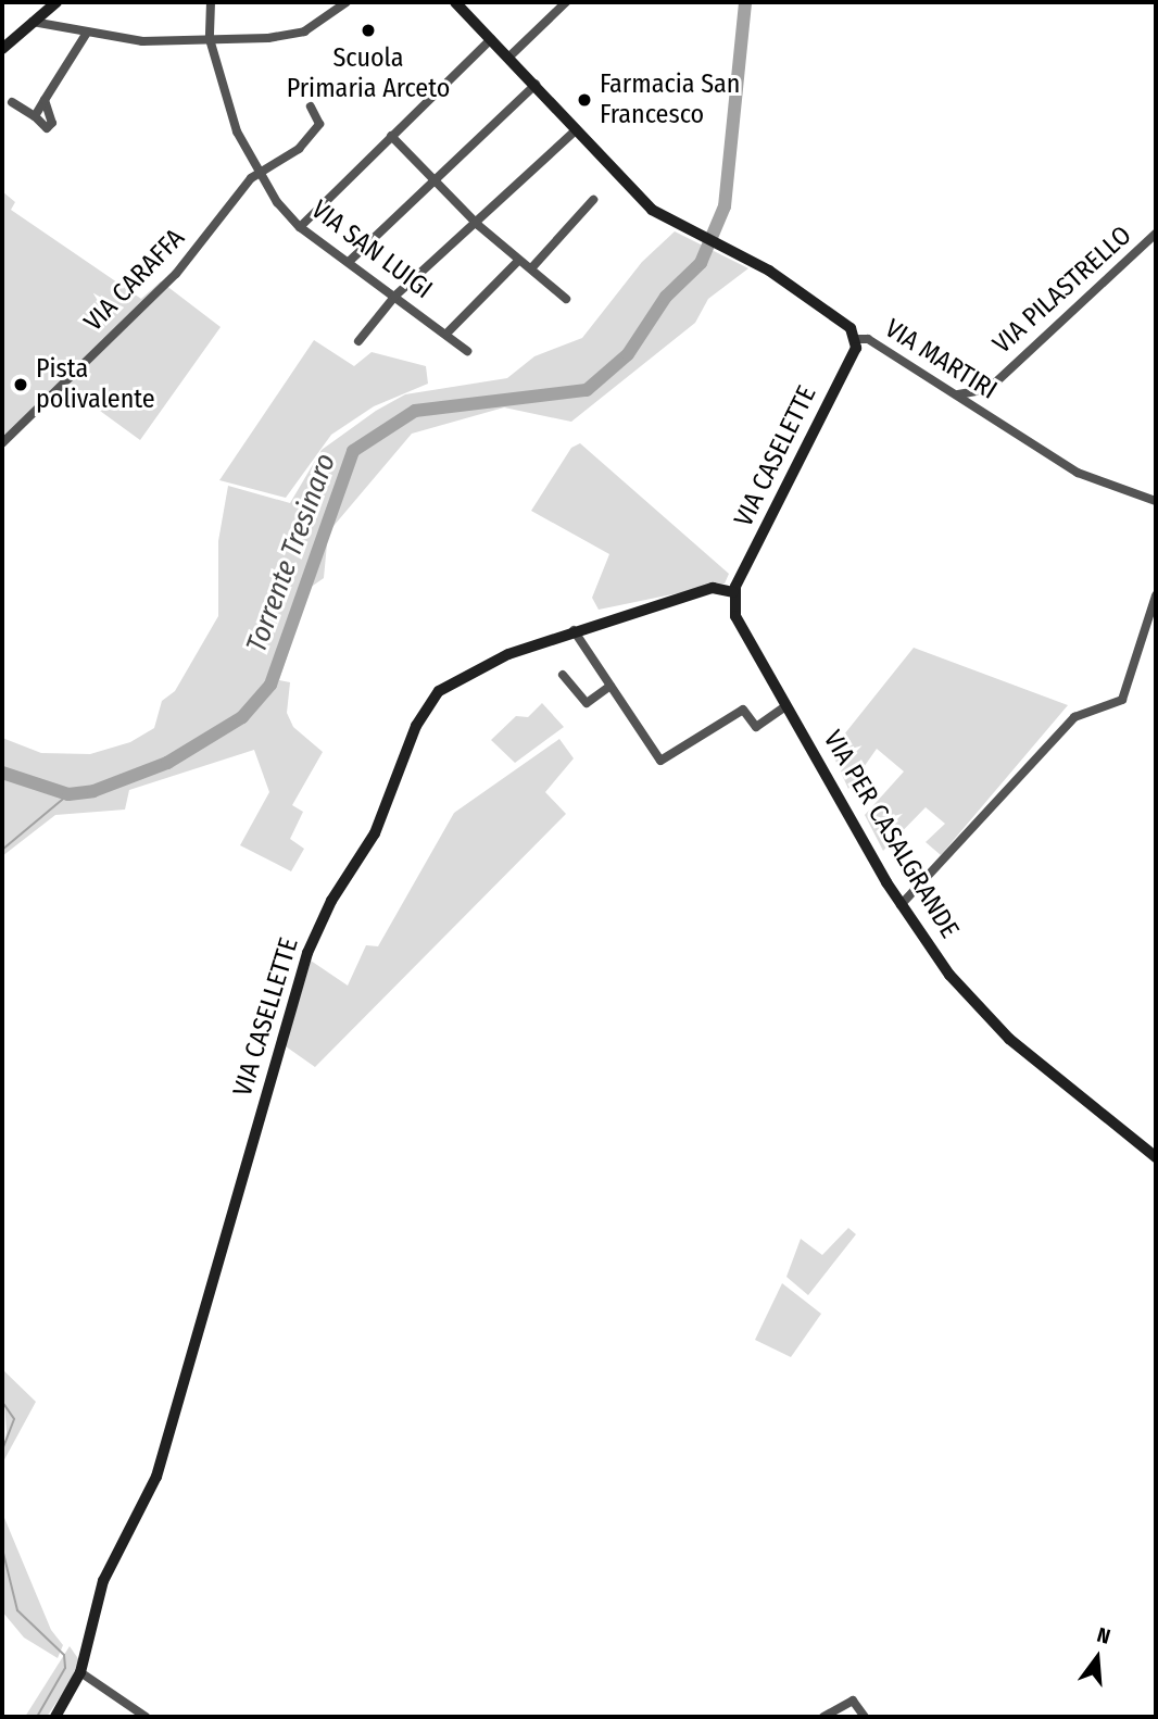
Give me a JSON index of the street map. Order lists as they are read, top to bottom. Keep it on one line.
{"streets":{"street":["VIA SAN LUIGI","VIA CARAFFA","VIA PILASTRELLO","VIA MARTIRI","VIA CASELETTE","VIA PER CASALGRANDE","VIA CASELLETTE"]},"crossings":[["VIA SAN LUIGI","VIA CARAFFA"],["VIA PILASTRELLO","VIA MARTIRI"],["VIA MARTIRI","VIA CASELETTE"],["VIA CASELETTE","VIA PER CASALGRANDE"],["VIA CASELETTE","VIA CASELLETTE"],["VIA PER CASALGRANDE","VIA CASELLETTE"]],"water":["Torrente Tresinaro"],"places":["Scuola Primaria Arceto","Farmacia San Francesco","Pista polivalente"],"north":"top"}
